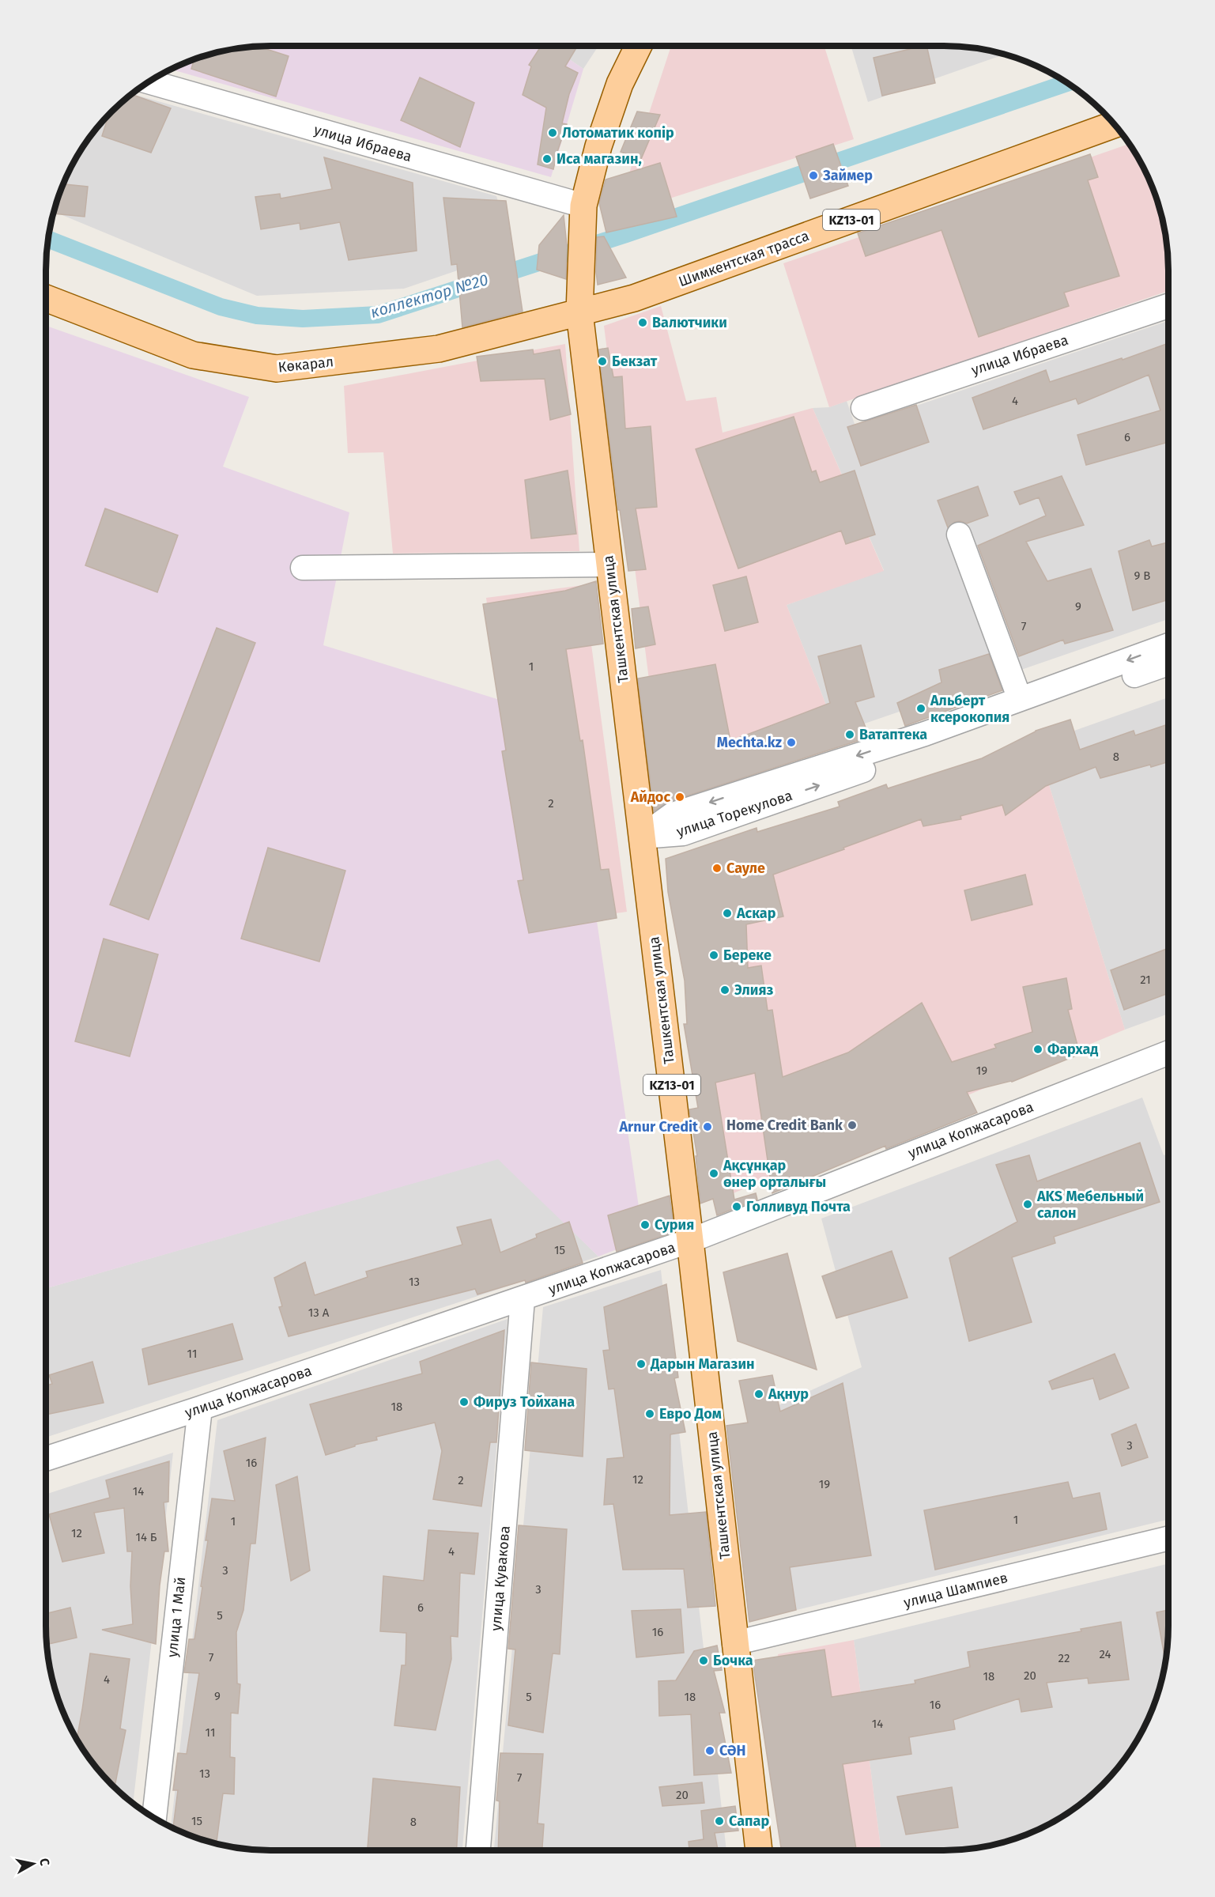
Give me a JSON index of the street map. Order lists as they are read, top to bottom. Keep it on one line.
{"streets":{"main road":["KZ13-01","Шимкентская трасса","Көкарал","Ташкентская улица"],"street":["улица Ибраева","улица Торекулова","улица Копжасарова","улица Кувакова","улица Шампиев","улица 1 Май"]},"crossings":[["улица Ибраева","Ташкентская улица"],["Шимкентская трасса","Көкарал"],["Шимкентская трасса","Ташкентская улица"],["Көкарал","Ташкентская улица"],["Ташкентская улица","улица Торекулова"],["Ташкентская улица","улица Копжасарова"],["Ташкентская улица","улица Шампиев"],["улица Копжасарова","улица Кувакова"],["улица Копжасарова","улица 1 Май"]],"water":["коллектор №20"],"places":["Лотоматик копір","Иса магазин,","Займер","Валютчики","Бекзат","Альберт ксерокопия","Ватаптека","Mechta.kz","Айдос","Сауле","Аскар","Береке","Элияз","Фархад","Home Credit Bank","Arnur Credit","Ақсұнқар өнер орталығы","AKS Мебельный салон","Голливуд Почта","Сурия","Дарын Магазин","Ақнур","Фируз Тойхана","Евро Дом","Бочка","СӘН","Сапар"],"house_numbers":["4","6","9 В","9","7","1","8","2","21","19","15","13","13 А","11","18","3","16","12","2","19","14","1","1","12","14 Б","4","3","3","6","5","16","24","7","22","20","18","4","9","5","18","16","14","11","13","7","20","15","8"],"north":"right"}
